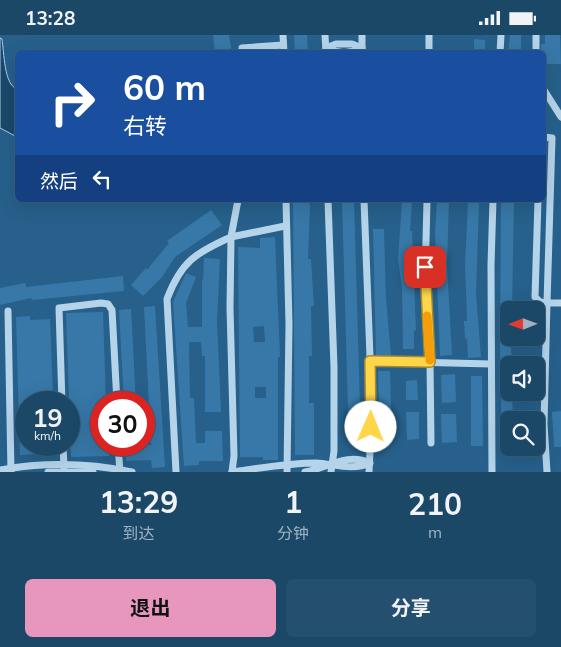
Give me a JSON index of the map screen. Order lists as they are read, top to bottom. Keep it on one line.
{"north":"left","page":{"status":"13:28","turn":["60 m","右转"],"then":"然后","speed":"19 km/h","limit":"30","eta":["13:29","到达","1","分钟","210","m"],"buttons":["退出","分享"]}}
